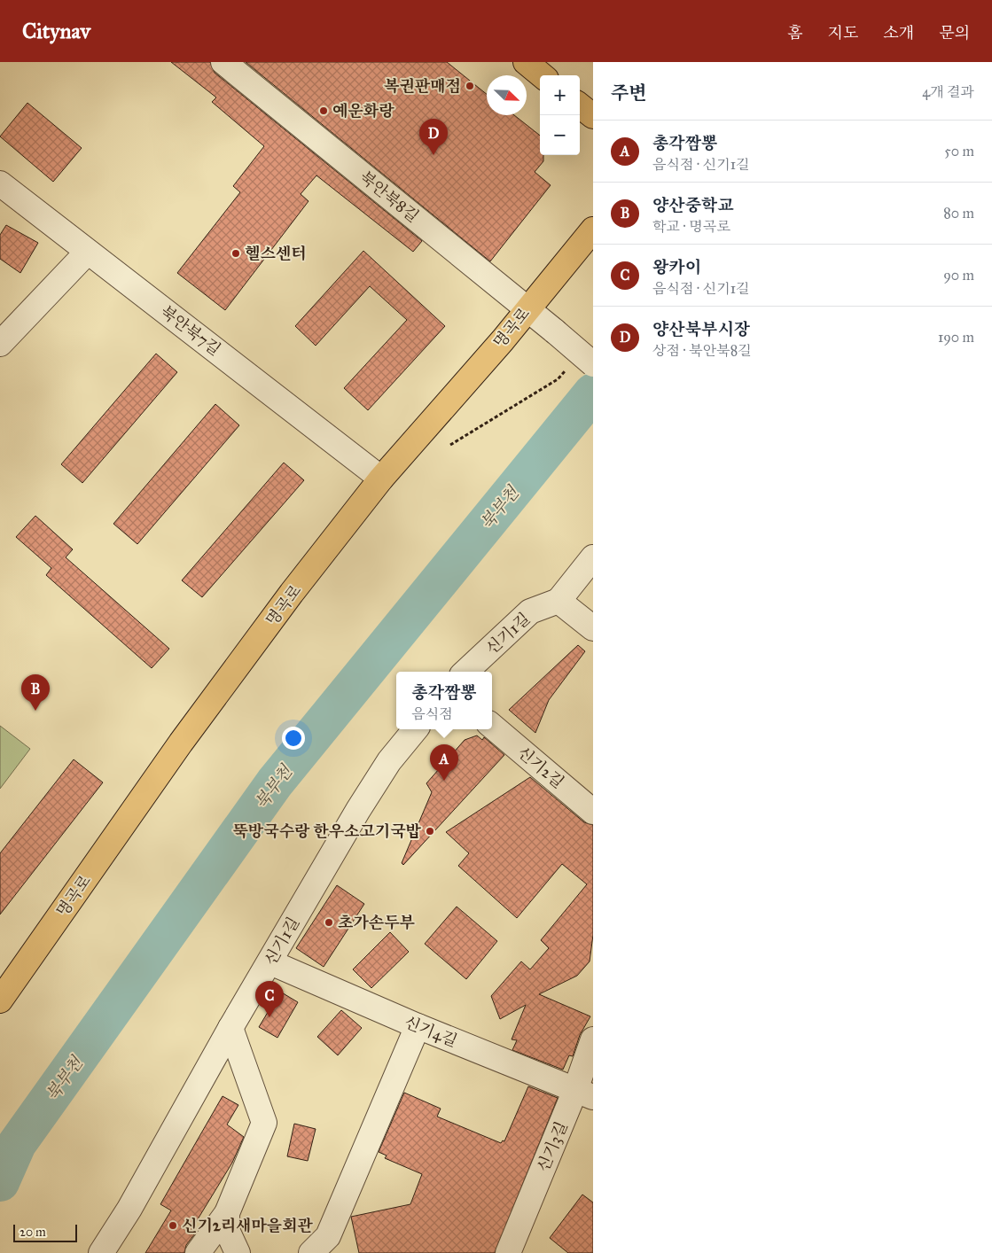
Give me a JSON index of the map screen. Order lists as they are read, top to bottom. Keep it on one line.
{"streets":{"main road":["명곡로"],"street":["북안북8길","북안북7길","신기1길","신기2길","신기4길","신기3길"]},"crossings":[["북안북8길","명곡로"],["명곡로","북안북7길"],["신기1길","신기4길"],["신기4길","신기3길"]],"water":["북부천"],"places":["복권판매점","예운화랑","헬스센터","뚝방국수랑 한우소고기국밥","초가손두부","신기2리새마을회관"],"scale_bar":"20 m","north":"bottom right","page":{"header":"Citynav","nav":["홈","지도","소개","문의"],"heading":["주변","4개 결과"],"map_buttons":["+","−"],"pins":["D","B","A","C"],"list":[{"mark":"A","name":"총각짬뽕","note":"음식점 · 신기1길","value":"50 m"},{"mark":"B","name":"양산중학교","note":"학교 · 명곡로","value":"80 m"},{"mark":"C","name":"왕카이","note":"음식점 · 신기1길","value":"90 m"},{"mark":"D","name":"양산북부시장","note":"상점 · 북안북8길","value":"190 m"}],"popup":["총각짬뽕","음식점"],"scale":"20 m"}}
